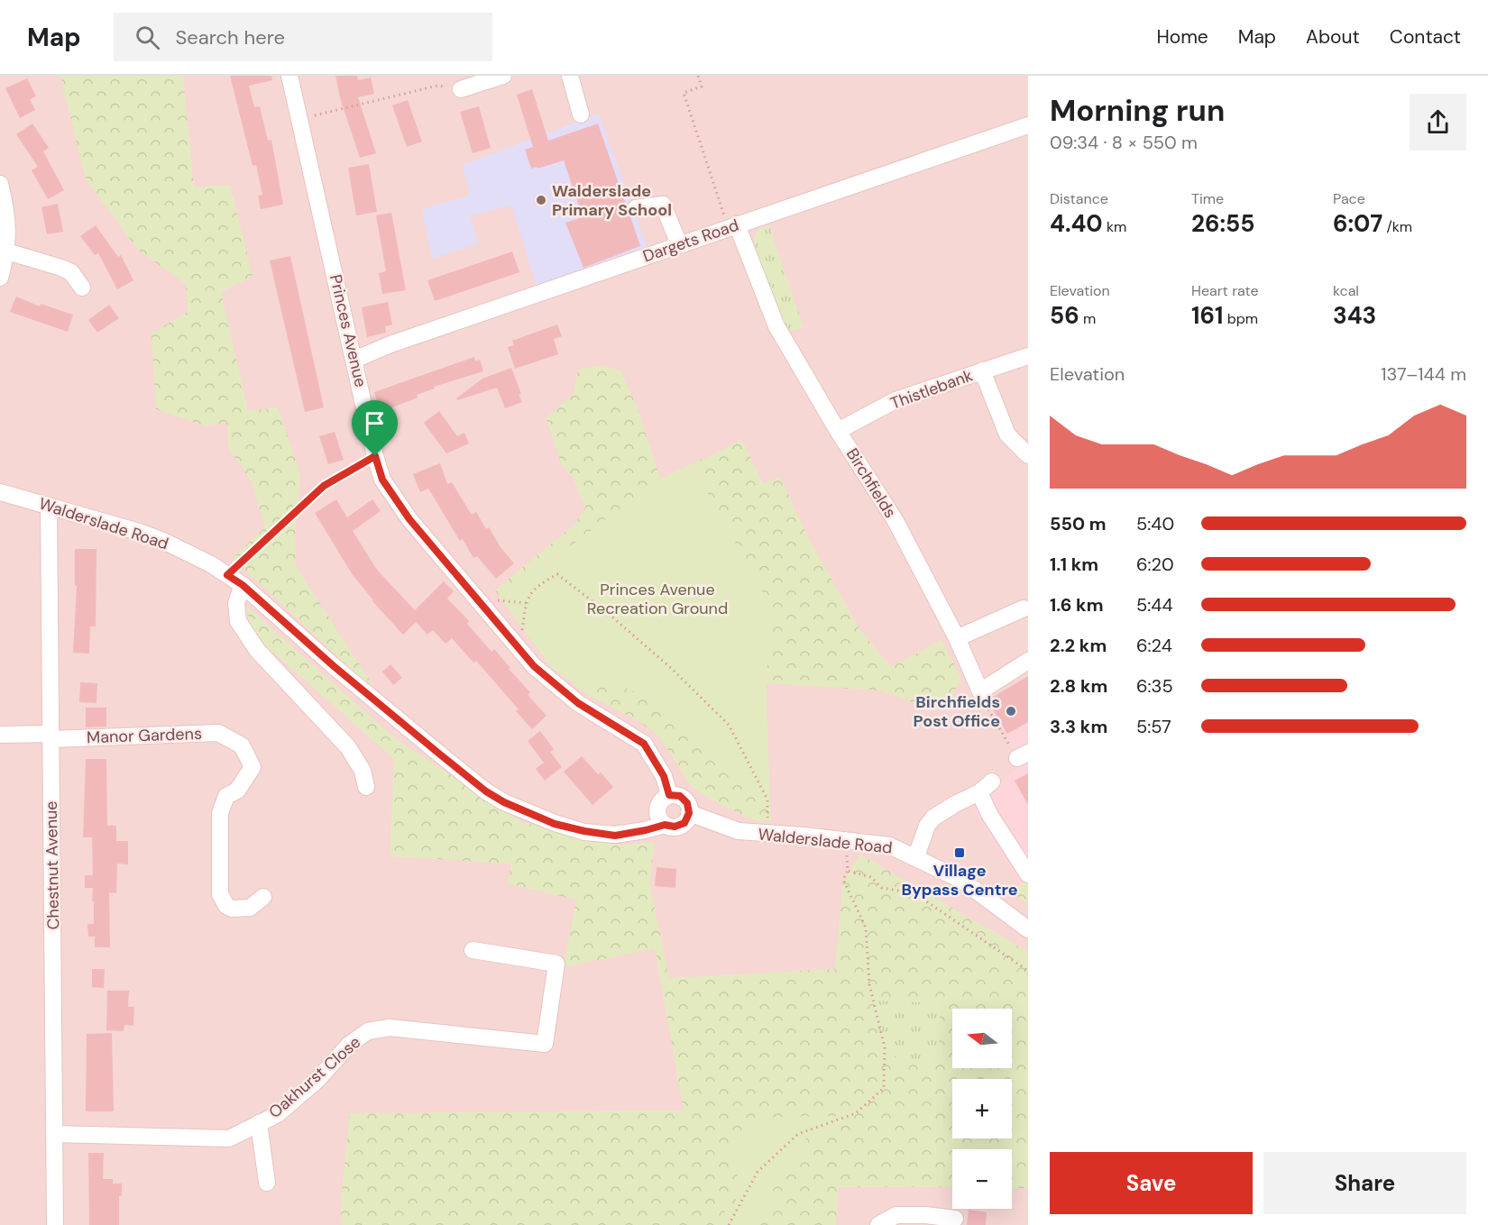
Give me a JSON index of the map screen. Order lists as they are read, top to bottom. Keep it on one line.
{"streets":{"street":["Dargets Road","Princes Avenue","Thistlebank","Birchfields","Walderslade Road","Manor Gardens","Chestnut Avenue","Oakhurst Close"]},"crossings":[["Dargets Road","Princes Avenue"],["Dargets Road","Birchfields"],["Princes Avenue","Walderslade Road"],["Thistlebank","Birchfields"],["Walderslade Road","Chestnut Avenue"],["Manor Gardens","Chestnut Avenue"],["Chestnut Avenue","Oakhurst Close"]],"parks":["Princes Avenue Recreation Ground"],"places":{"other":["Walderslade Primary School","Birchfields Post Office"],"transit":["Village Bypass Centre"]},"north":"left","page":{"header":"Map","search":"Search here","nav":["Home","Map","About","Contact"],"heading":["Morning run","09:34 · 8 × 550 m"],"stats":[["Distance","4.40 km"],["Time","26:55"],["Pace","6:07 /km"],["Elevation","56 m"],["Heart rate","161 bpm"],["kcal","343"]],"chart":["Elevation","137–144 m"],"list":[{"name":"550 m","note":"5:40"},{"name":"1.1 km","note":"6:20"},{"name":"1.6 km","note":"5:44"},{"name":"2.2 km","note":"6:24"},{"name":"2.8 km","note":"6:35"},{"name":"3.3 km","note":"5:57"}],"map_buttons":["+","−"],"buttons":["Save","Share"]}}
